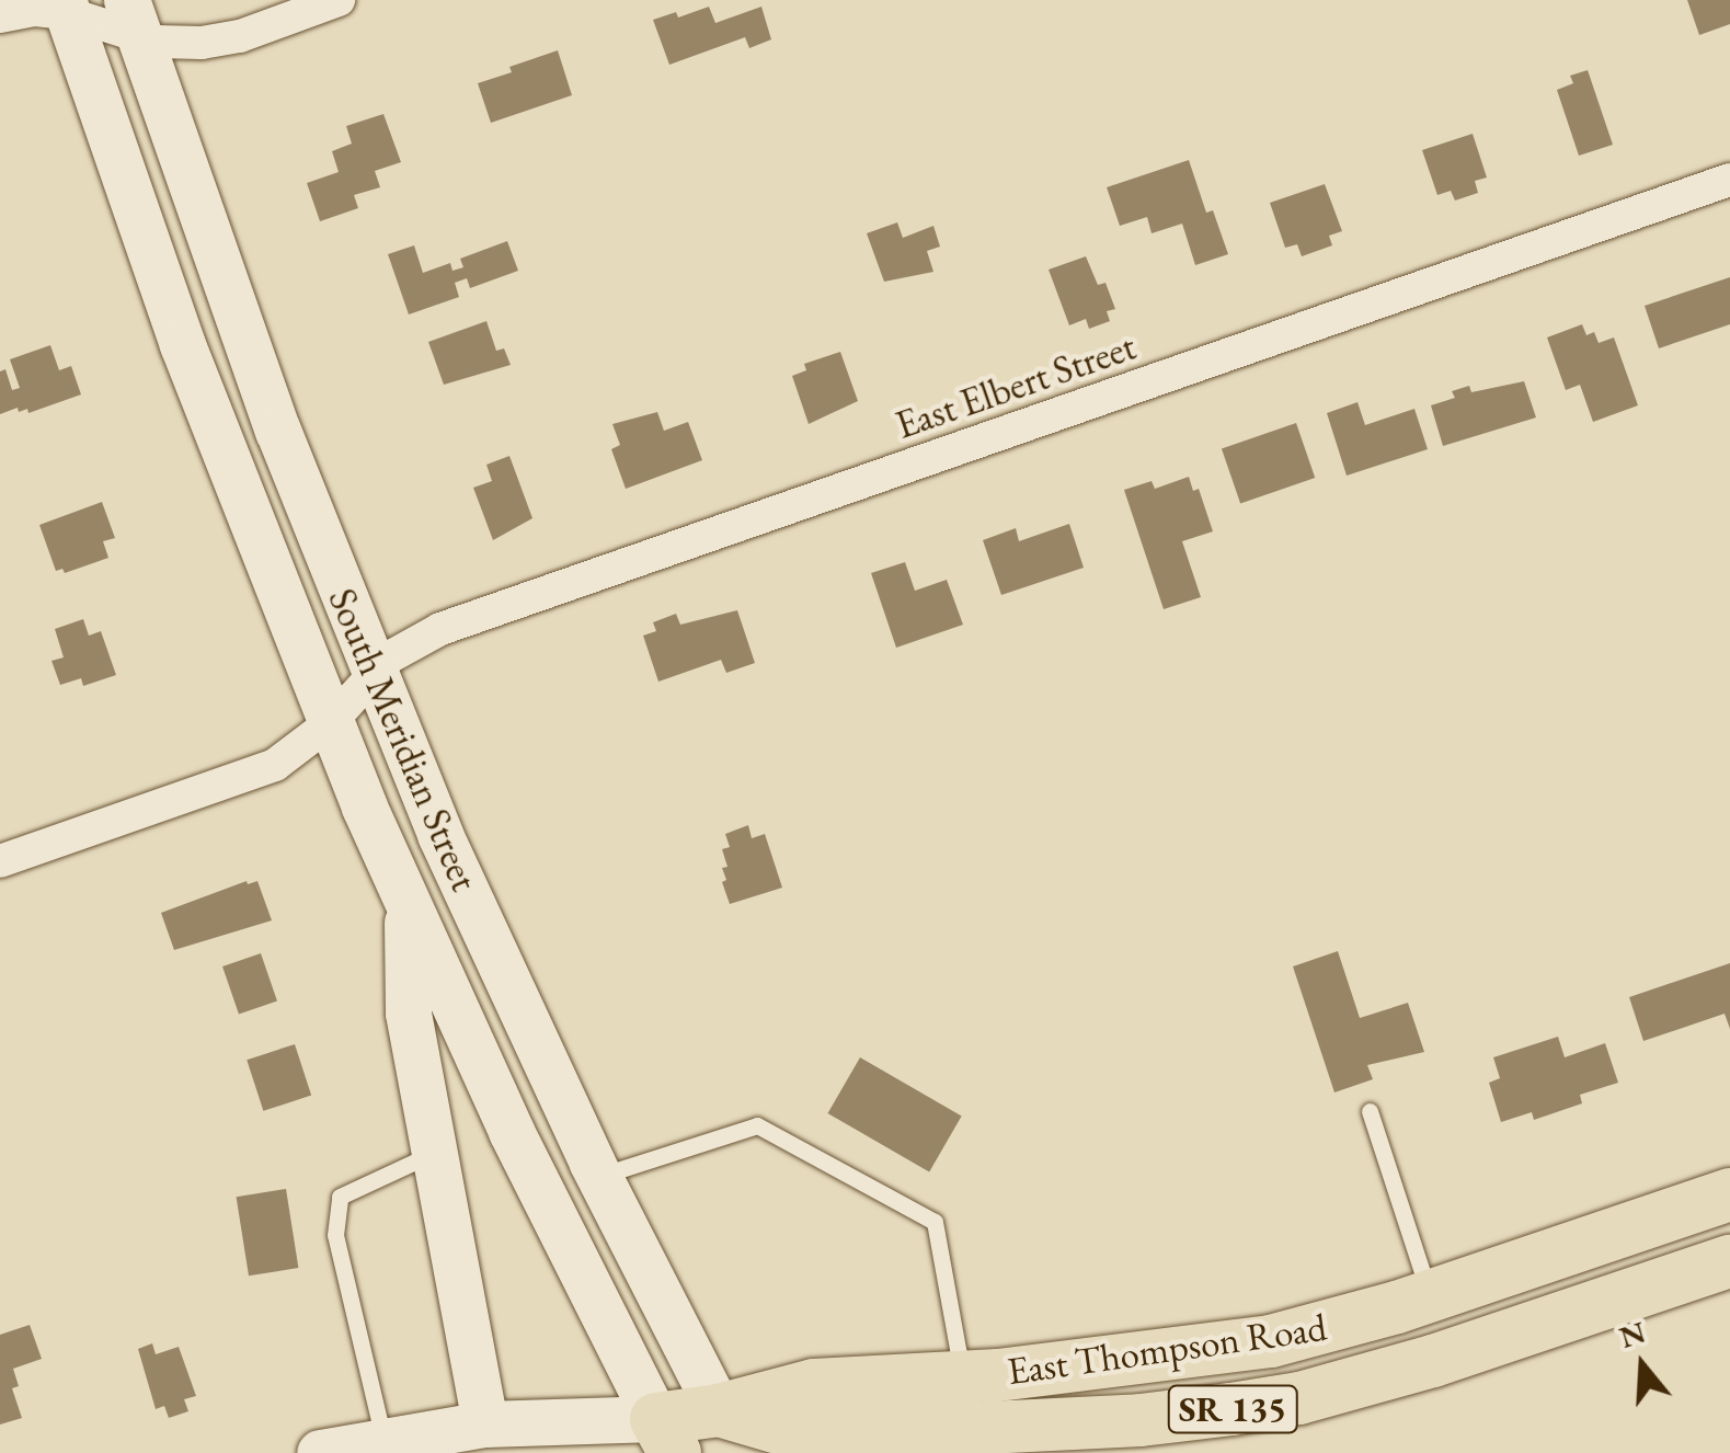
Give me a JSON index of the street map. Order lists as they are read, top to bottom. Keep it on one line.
{"streets":{"main road":["South Meridian Street","East Thompson Road","SR 135"],"street":["East Elbert Street"]},"crossings":[["East Elbert Street","South Meridian Street"],["South Meridian Street","East Thompson Road"]],"north":"top"}
